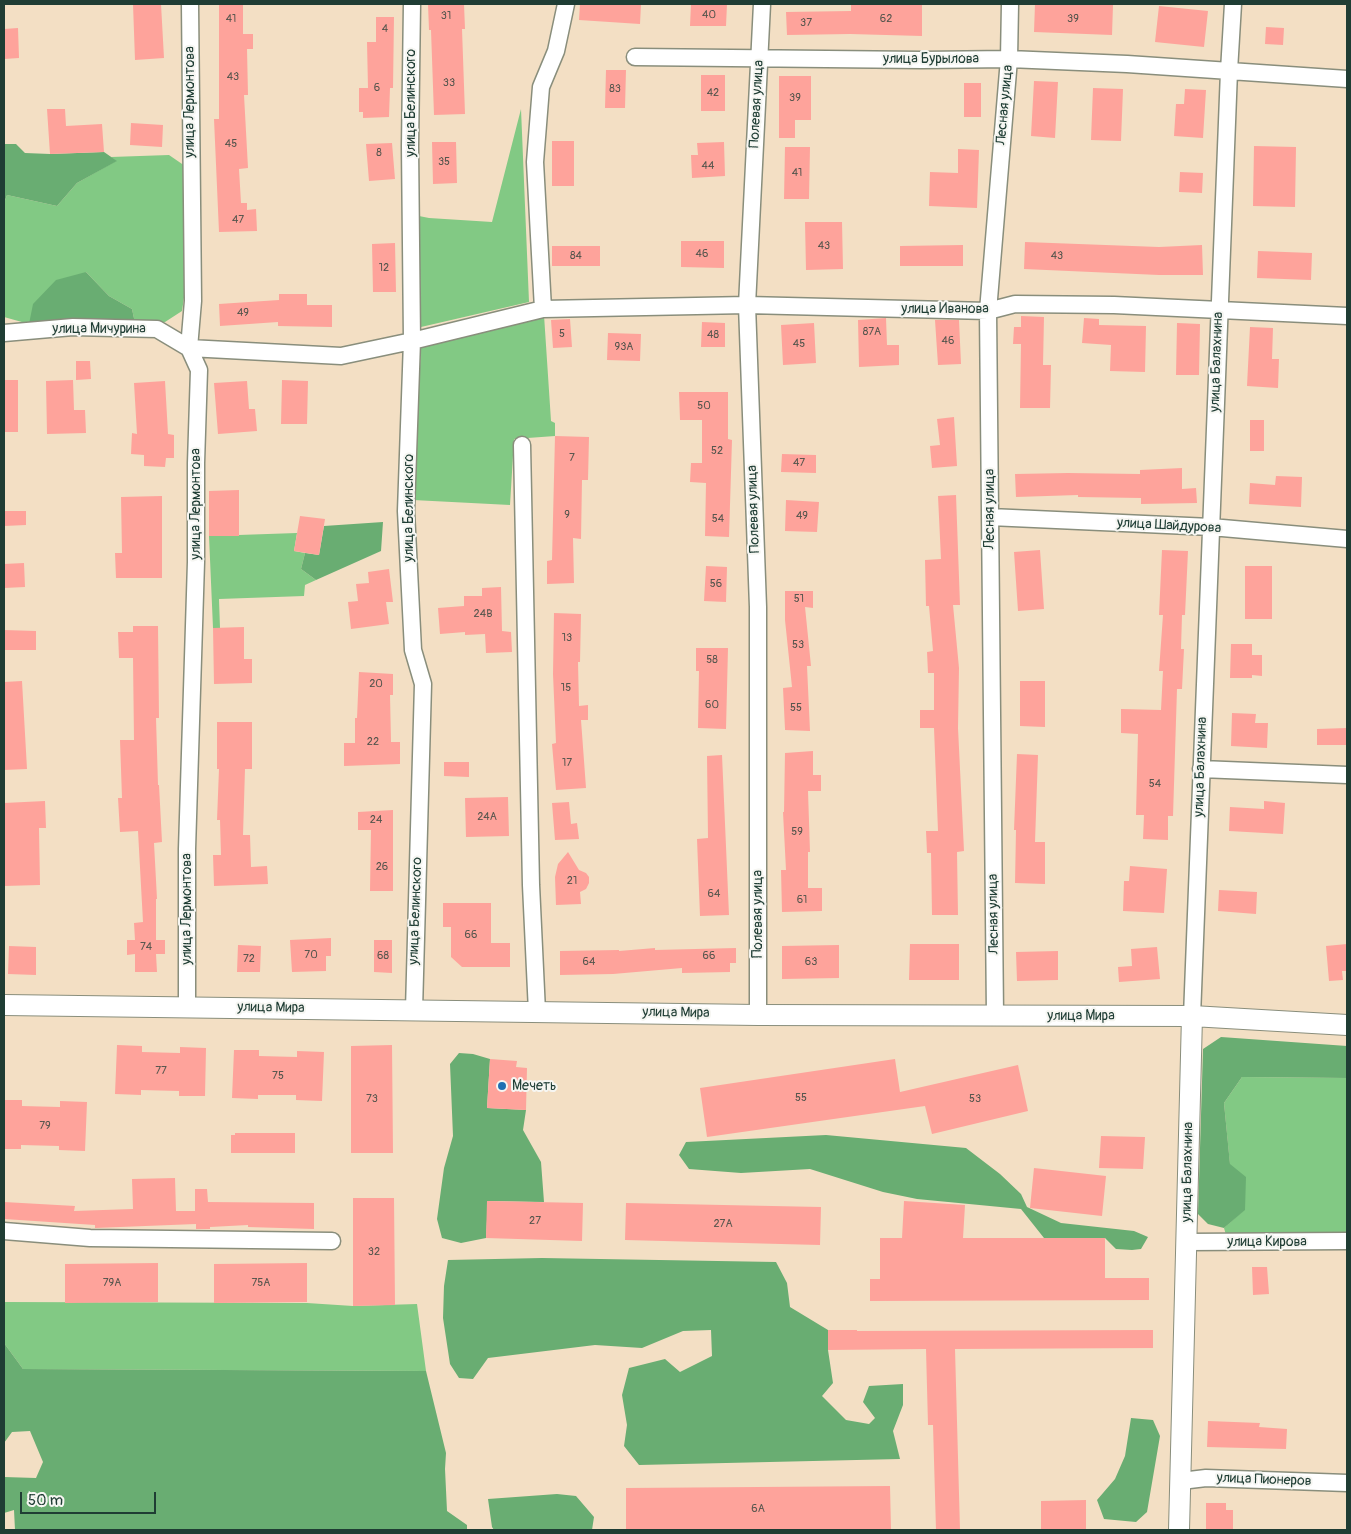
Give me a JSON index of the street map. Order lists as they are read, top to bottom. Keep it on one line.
{"streets":{"street":["улица Бурылова","улица Лермонтова","улица Белинского","Полевая улица","Лесная улица","улица Иванова","улица Мичурина","улица Балахнина","улица Шайдурова","улица Мира","улица Кирова","улица Пионеров"]},"crossings":[["улица Бурылова","Полевая улица"],["улица Бурылова","Лесная улица"],["улица Бурылова","улица Балахнина"],["улица Лермонтова","улица Иванова"],["улица Лермонтова","улица Мичурина"],["улица Лермонтова","улица Мира"],["улица Белинского","улица Иванова"],["улица Белинского","улица Мира"],["Полевая улица","улица Иванова"],["Полевая улица","улица Мира"],["Лесная улица","улица Иванова"],["Лесная улица","улица Шайдурова"],["Лесная улица","улица Мира"],["улица Иванова","улица Мичурина"],["улица Иванова","улица Балахнина"],["улица Балахнина","улица Шайдурова"],["улица Балахнина","улица Мира"],["улица Балахнина","улица Кирова"],["улица Балахнина","улица Пионеров"]],"places":["Мечеть"],"house_numbers":["40","31","41","62","39","37","4","43","33","6","83","42","39","45","8","35","44","41","47","43","46","84","43","12","49","87А","5","48","46","45","93А","50","52","7","47","9","49","54","56","51","24В","13","53","58","20","15","60","55","22","17","54","24А","24","59","26","21","64","61","66","74","70","68","66","72","64","63","77","75","55","73","53","79","27","27А","32","79А","75А","6А"],"scale_bar":"50 m"}
